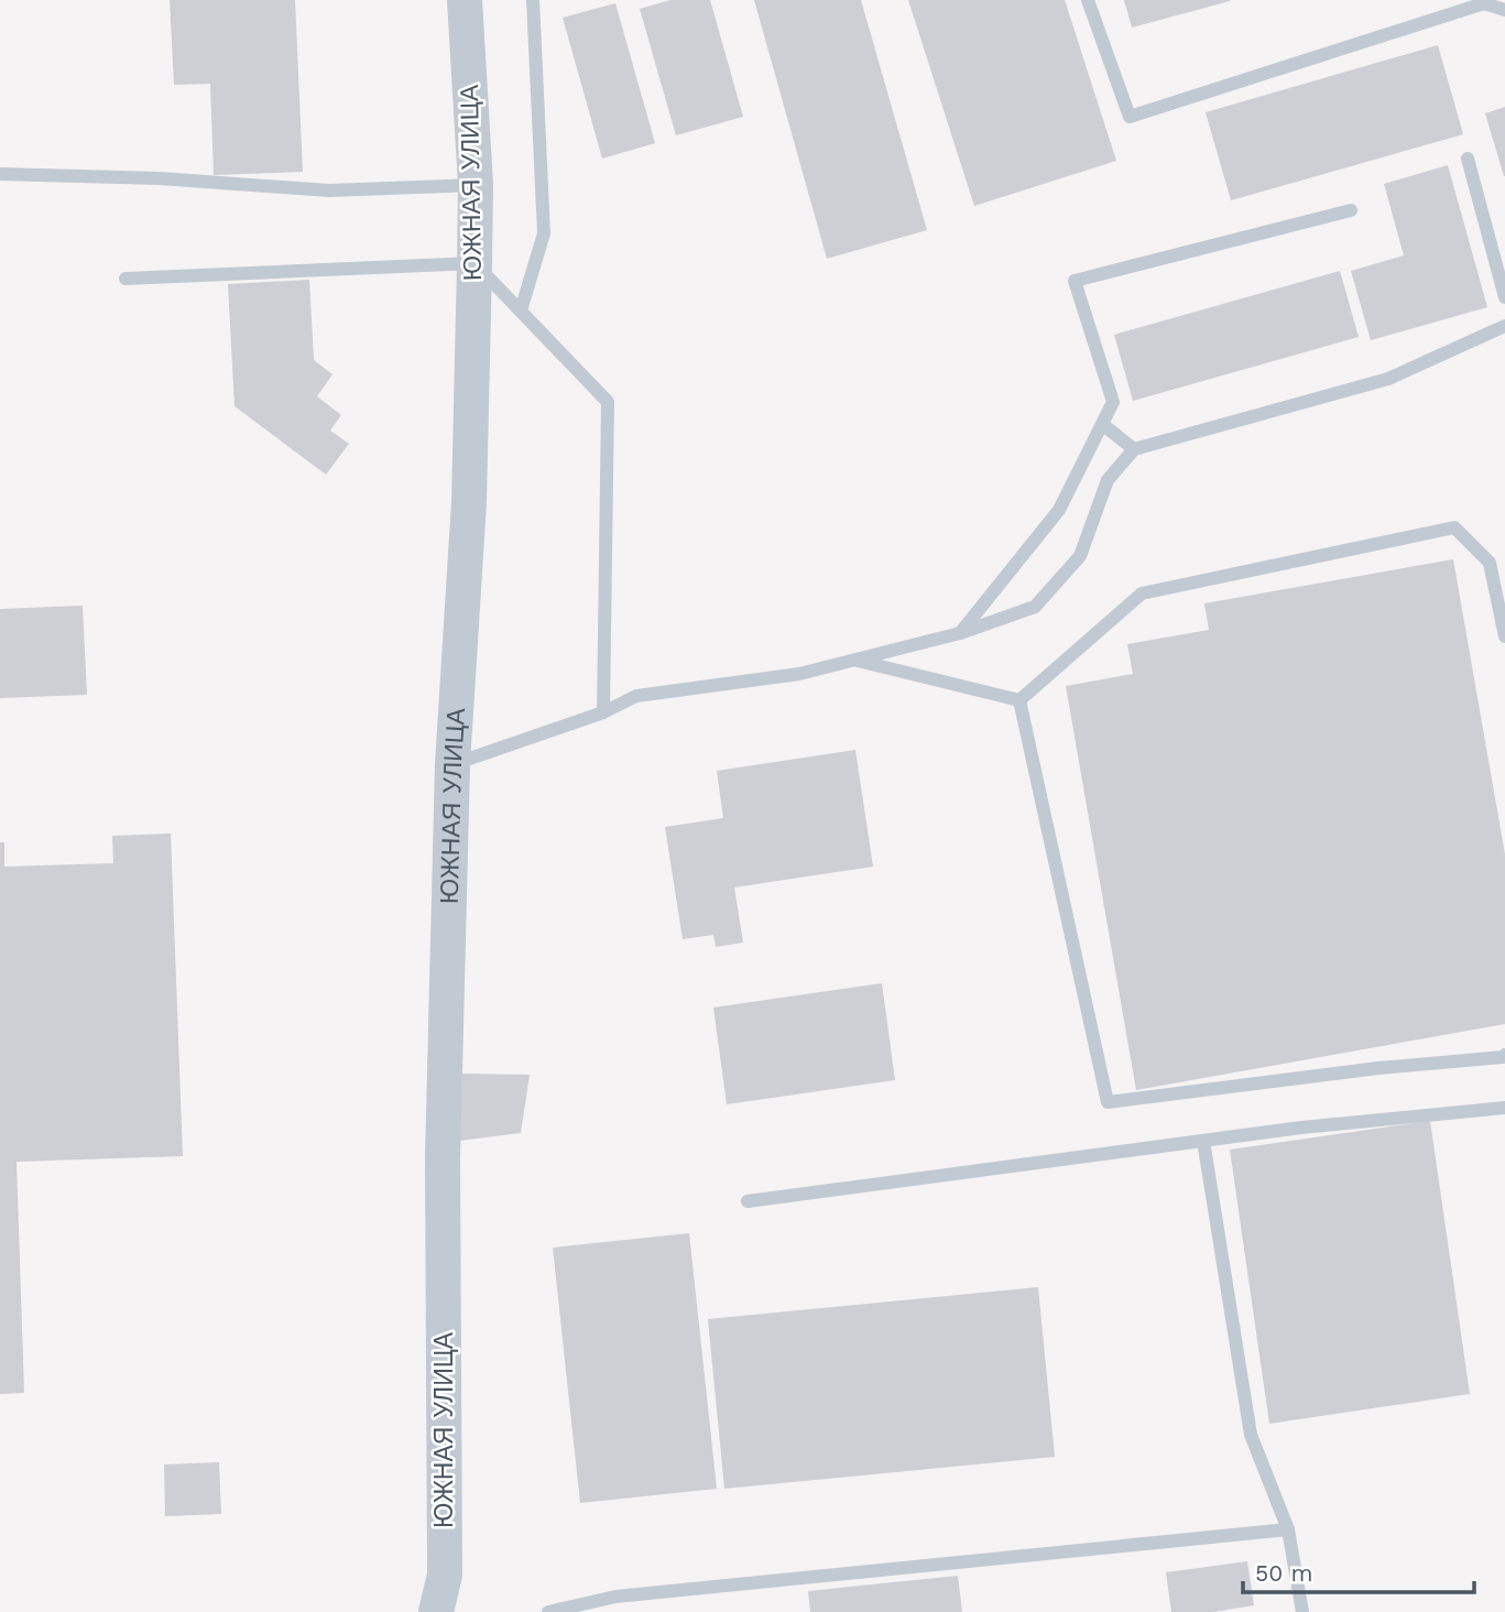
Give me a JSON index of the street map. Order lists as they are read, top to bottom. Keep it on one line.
{"streets":{"street":["ЮЖНАЯ УЛИЦА"]},"scale_bar":"50 m"}
